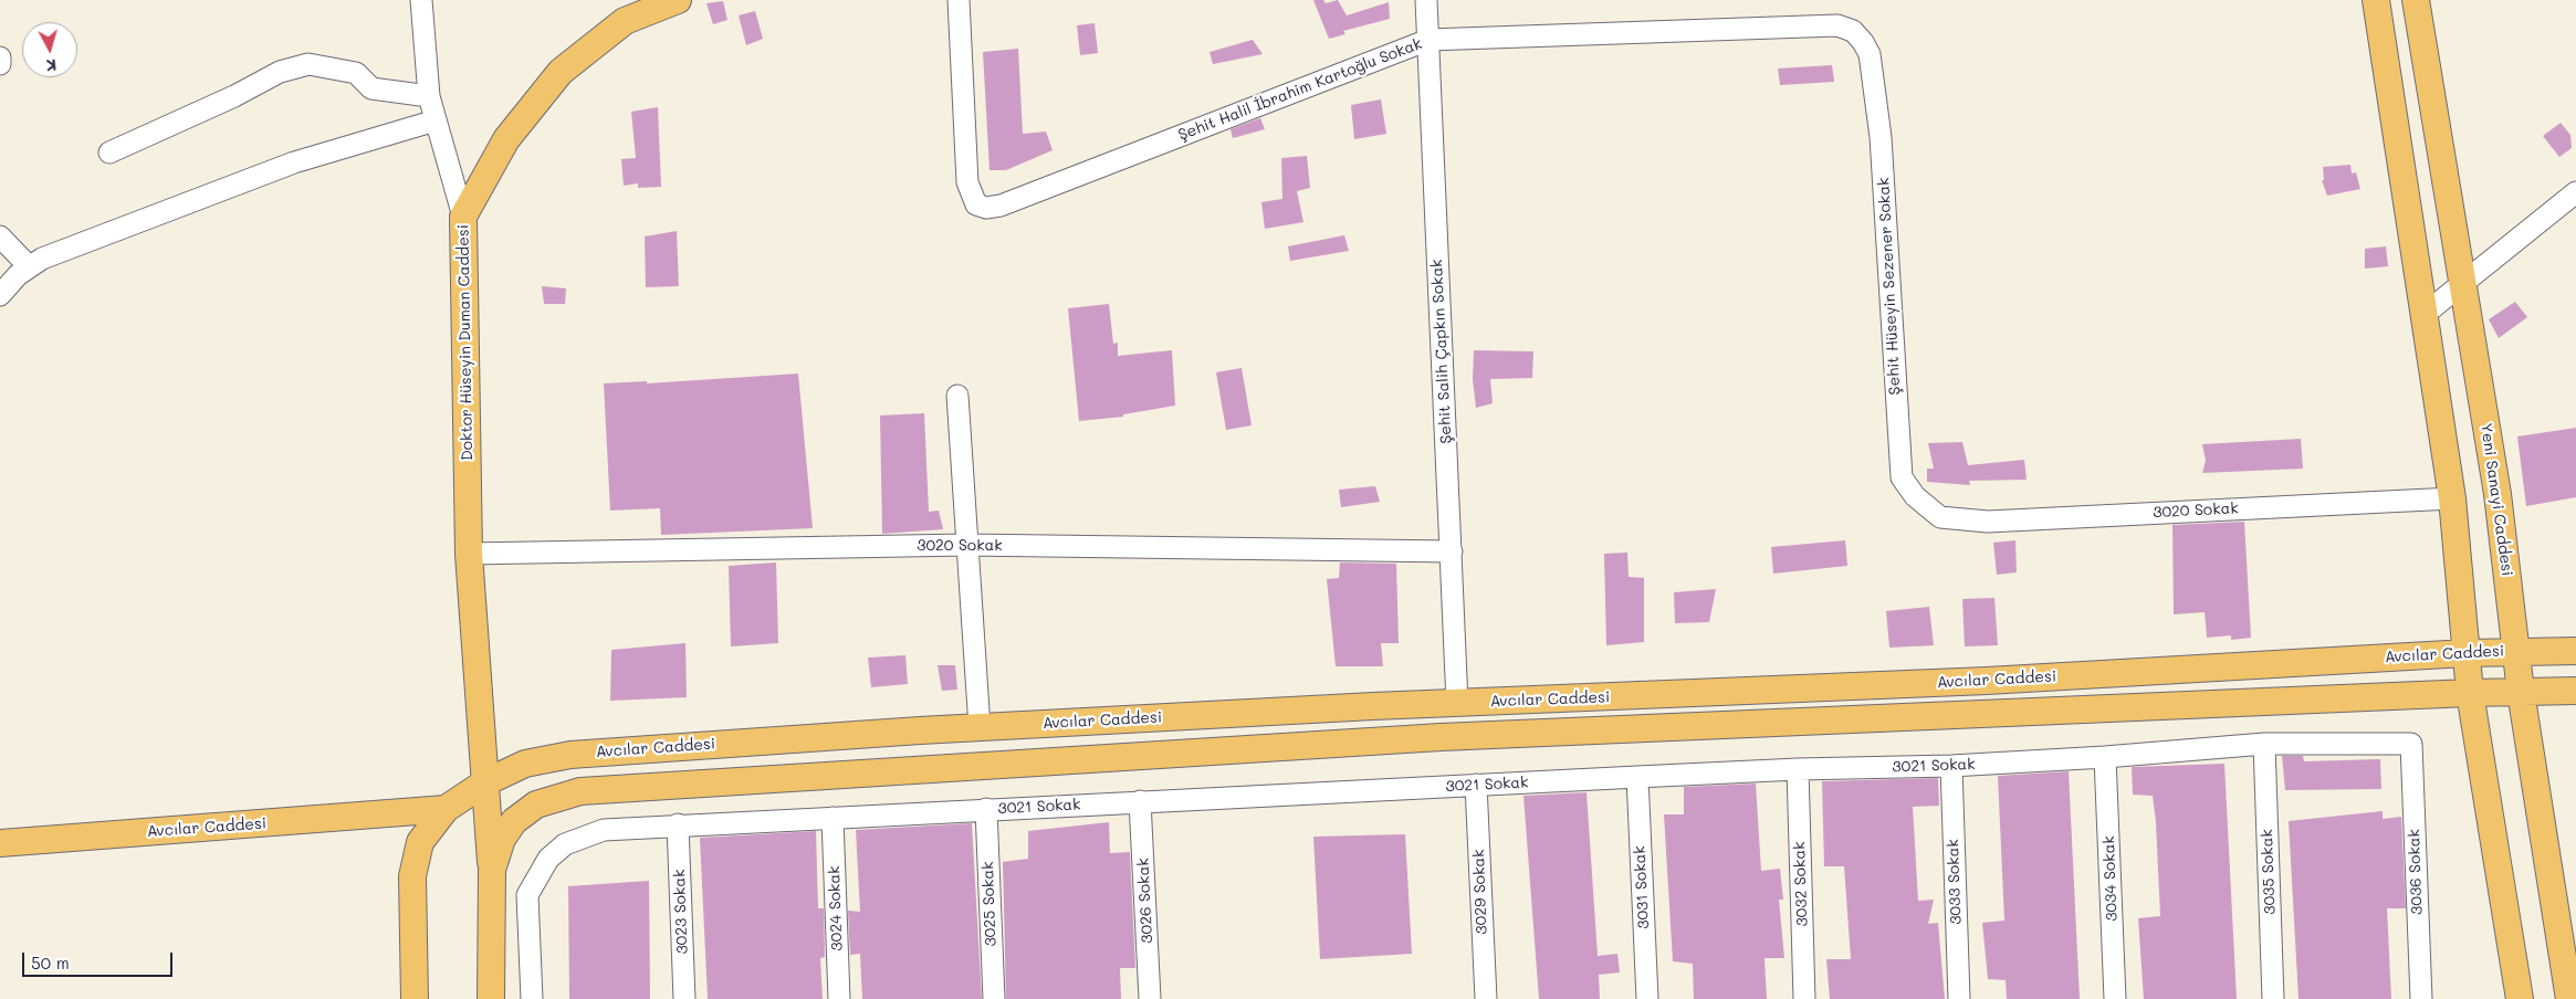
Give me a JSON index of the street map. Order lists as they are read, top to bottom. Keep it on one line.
{"streets":{"main road":["Doktor Hüseyin Duman Caddesi","Yeni Sanayi Caddesi","Avcılar Caddesi"],"street":["Şehit Halil İbrahim Kartoğlu Sokak","Şehit Hüseyin Sezener Sokak","Şehit Salih Çapkın Sokak","3020 Sokak","3021 Sokak","3035 Sokak","3036 Sokak","3034 Sokak","3033 Sokak","3032 Sokak","3031 Sokak","3029 Sokak","3026 Sokak","3025 Sokak","3024 Sokak","3023 Sokak"]},"crossings":[["Şehit Halil İbrahim Kartoğlu Sokak","Şehit Hüseyin Sezener Sokak"],["Şehit Halil İbrahim Kartoğlu Sokak","Şehit Salih Çapkın Sokak"],["Şehit Hüseyin Sezener Sokak","3020 Sokak"],["Doktor Hüseyin Duman Caddesi","3020 Sokak"],["Doktor Hüseyin Duman Caddesi","Avcılar Caddesi"],["Şehit Salih Çapkın Sokak","3020 Sokak"],["Şehit Salih Çapkın Sokak","Avcılar Caddesi"],["Yeni Sanayi Caddesi","Avcılar Caddesi"],["3021 Sokak","3035 Sokak"],["3021 Sokak","3036 Sokak"],["3021 Sokak","3034 Sokak"],["3021 Sokak","3033 Sokak"],["3021 Sokak","3032 Sokak"],["3021 Sokak","3031 Sokak"],["3021 Sokak","3029 Sokak"],["3021 Sokak","3026 Sokak"],["3021 Sokak","3025 Sokak"],["3021 Sokak","3024 Sokak"],["3021 Sokak","3023 Sokak"]],"scale_bar":"50 m","north":"bottom"}
